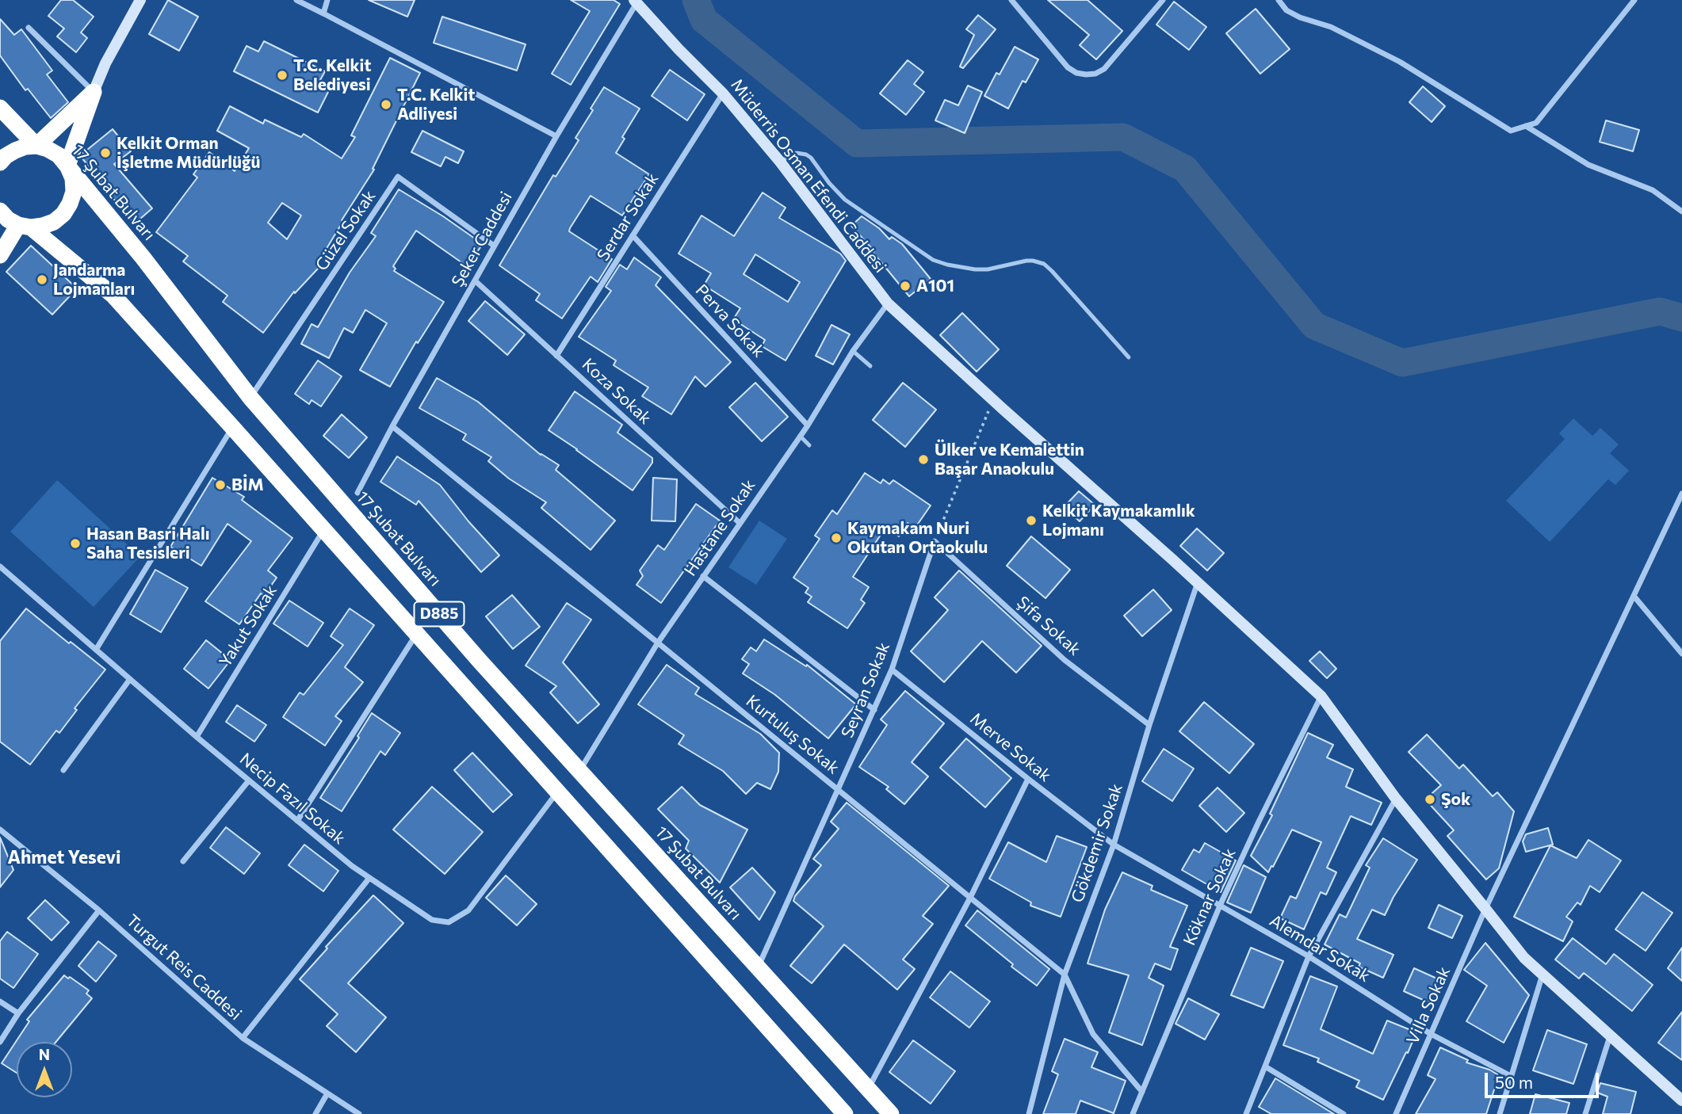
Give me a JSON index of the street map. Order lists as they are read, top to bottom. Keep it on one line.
{"streets":{"highway":["17 Şubat Bulvarı","D885"],"main road":["Müderris Osman Efendi Caddesi"],"street":["Serdar Sokak","Güzel Sokak","Şeker Caddesi","Perva Sokak","Koza Sokak","Hastane Sokak","Yakut Sokak","Şifa Sokak","Seyran Sokak","Kurtuluş Sokak","Merve Sokak","Necip Fazıl Sokak","Gökdemir Sokak","Köknar Sokak","Alemdar Sokak","Turgut Reis Caddesi","Villa Sokak"]},"crossings":[["Müderris Osman Efendi Caddesi","Serdar Sokak"],["Müderris Osman Efendi Caddesi","Şeker Caddesi"],["Müderris Osman Efendi Caddesi","Hastane Sokak"],["Müderris Osman Efendi Caddesi","Gökdemir Sokak"],["Müderris Osman Efendi Caddesi","Köknar Sokak"],["Müderris Osman Efendi Caddesi","Villa Sokak"],["17 Şubat Bulvarı","Güzel Sokak"],["17 Şubat Bulvarı","Hastane Sokak"],["17 Şubat Bulvarı","Seyran Sokak"],["Serdar Sokak","Perva Sokak"],["Serdar Sokak","Koza Sokak"],["Güzel Sokak","Şeker Caddesi"],["Şeker Caddesi","Koza Sokak"],["Şeker Caddesi","Kurtuluş Sokak"],["Perva Sokak","Hastane Sokak"],["Koza Sokak","Hastane Sokak"],["Hastane Sokak","Kurtuluş Sokak"],["D885","Yakut Sokak"],["D885","Necip Fazıl Sokak"],["Yakut Sokak","Necip Fazıl Sokak"],["Şifa Sokak","Seyran Sokak"],["Şifa Sokak","Gökdemir Sokak"],["Seyran Sokak","Kurtuluş Sokak"],["Seyran Sokak","Merve Sokak"],["Kurtuluş Sokak","Gökdemir Sokak"],["Kurtuluş Sokak","Köknar Sokak"],["Merve Sokak","Gökdemir Sokak"],["Merve Sokak","Alemdar Sokak"],["Gökdemir Sokak","Alemdar Sokak"],["Köknar Sokak","Alemdar Sokak"],["Alemdar Sokak","Villa Sokak"]],"districts":["Ahmet Yesevi"],"places":["T.C. Kelkit Belediyesi","T.C. Kelkit Adliyesi","Kelkit Orman İşletme Müdürlüğü","Jandarma Lojmanları","A101","Ülker ve Kemalettin Başar Anaokulu","BİM","Kelkit Kaymakamlık Lojmanı","Kaymakam Nuri Okutan Ortaokulu","Hasan Basri Halı Saha Tesisleri","Şok"],"scale_bar":"50 m","north":"top"}
